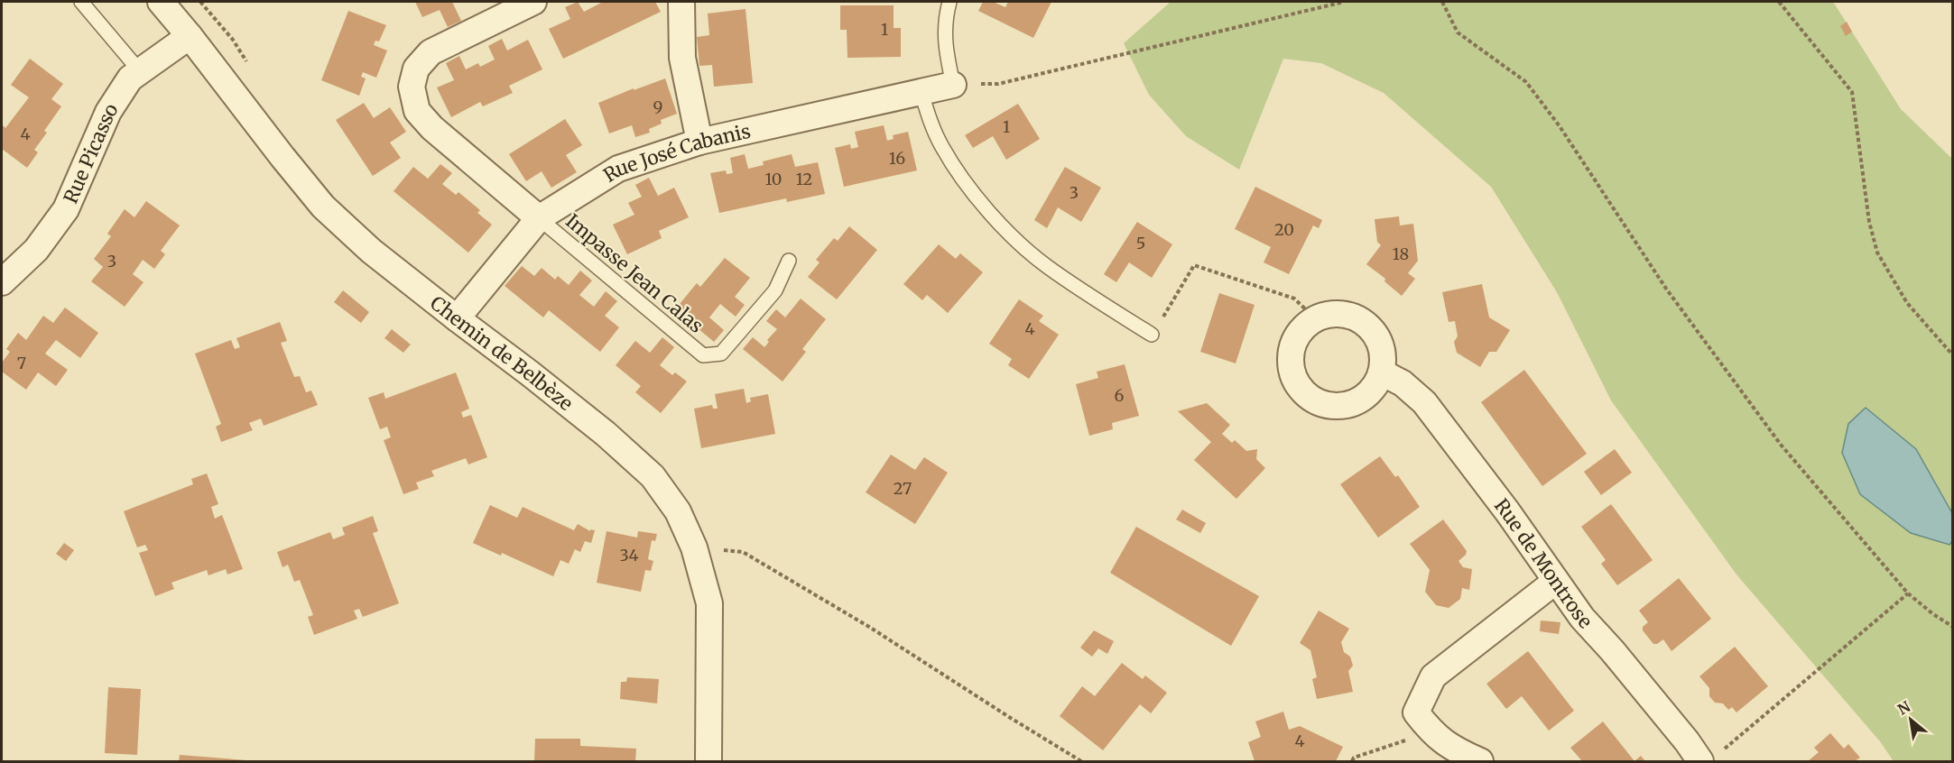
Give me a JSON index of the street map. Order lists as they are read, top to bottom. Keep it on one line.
{"streets":{"street":["Rue Picasso","Rue José Cabanis","Chemin de Belbèze","Rue de Montrose"],"lane":["Impasse Jean Calas"]},"crossings":[["Rue Picasso","Chemin de Belbèze"],["Rue José Cabanis","Impasse Jean Calas"],["Rue José Cabanis","Chemin de Belbèze"]],"house_numbers":["1","9","1","4","16","10","12","3","20","5","18","3","4","7","6","27","34","4"],"north":"top left"}
